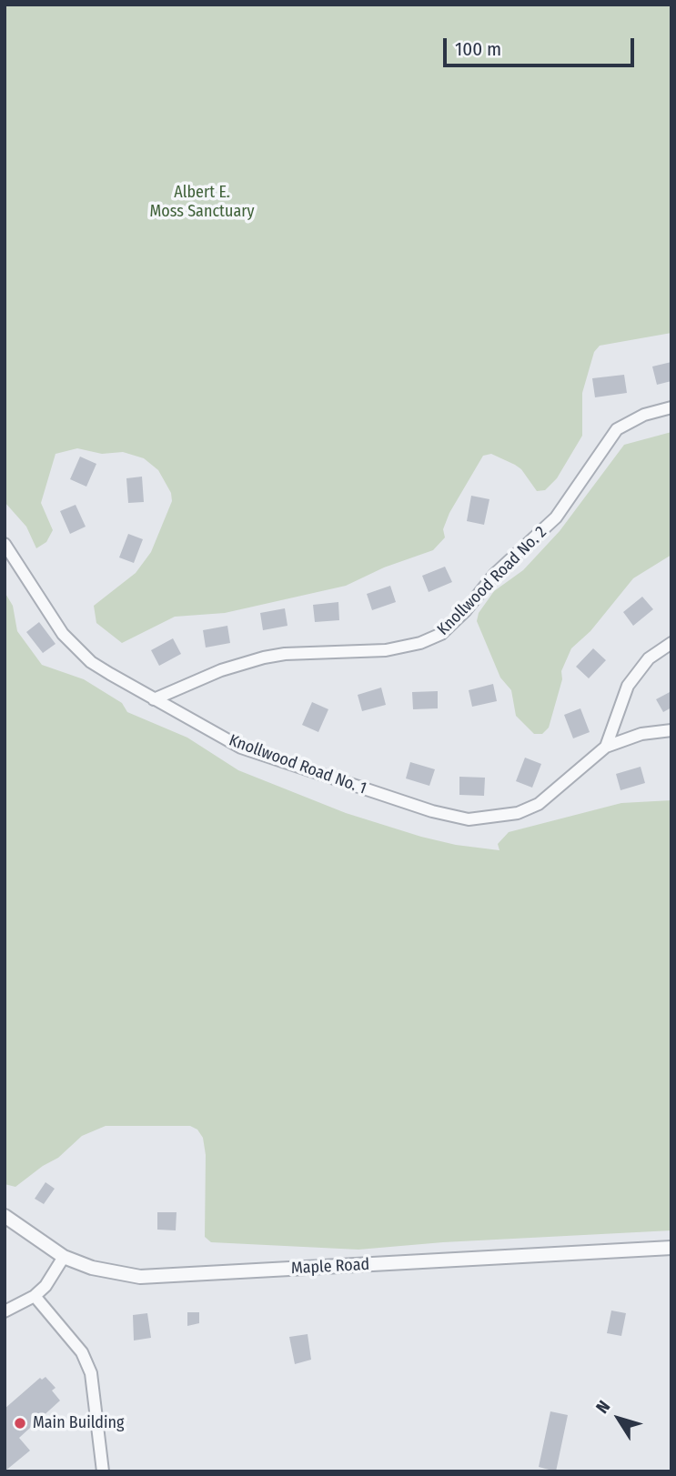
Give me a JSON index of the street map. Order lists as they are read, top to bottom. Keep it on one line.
{"streets":{"street":["Knollwood Road No. 2","Knollwood Road No. 1","Maple Road"]},"crossings":[["Knollwood Road No. 2","Knollwood Road No. 1"]],"parks":["Albert E. Moss Sanctuary"],"places":["Main Building"],"scale_bar":"100 m","north":"top left"}
